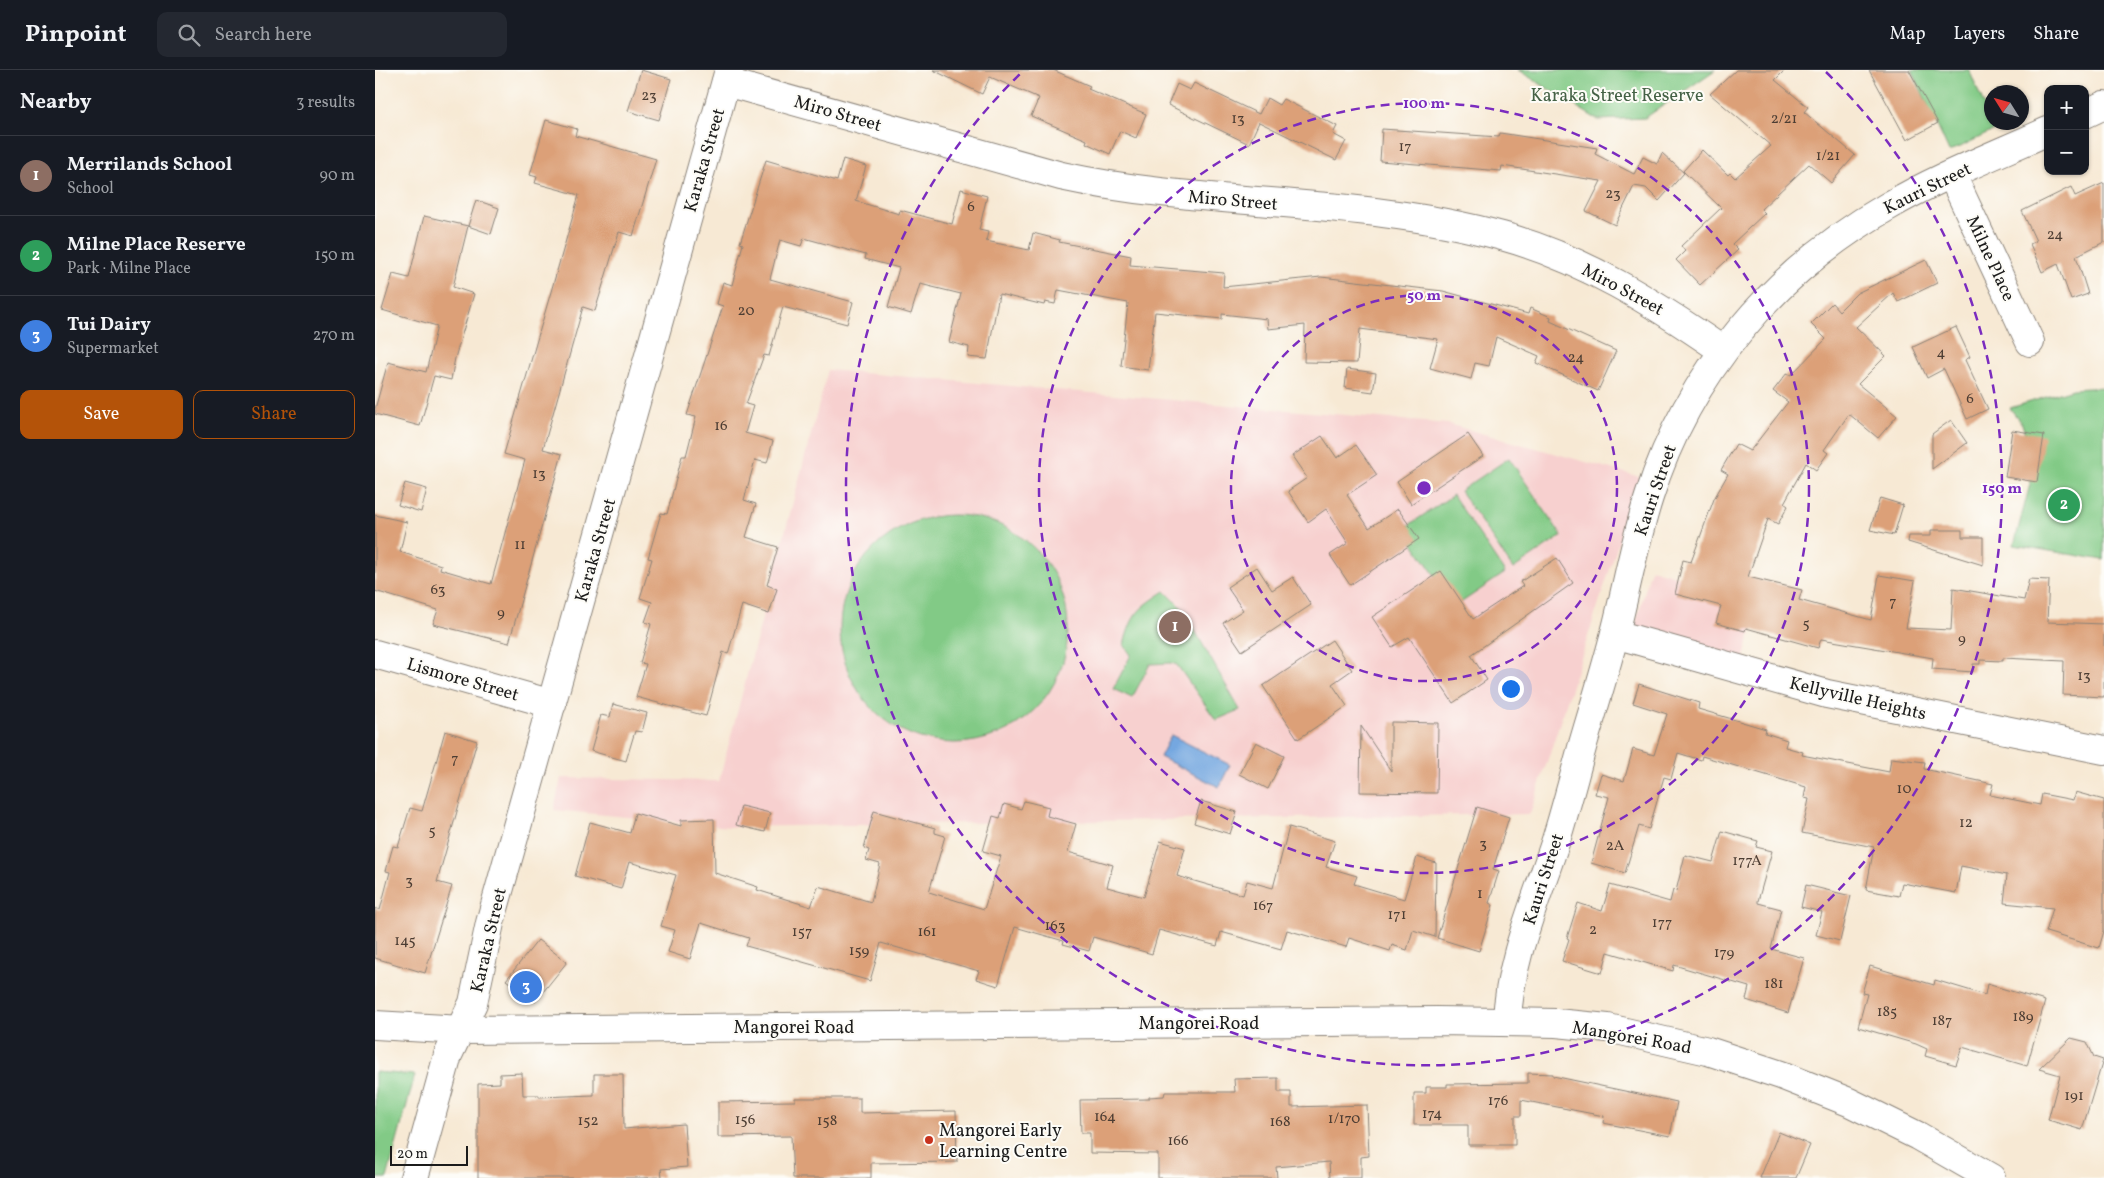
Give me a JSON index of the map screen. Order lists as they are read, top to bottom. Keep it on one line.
{"streets":{"street":["Miro Street","Karaka Street","Kauri Street","Milne Place","Lismore Street","Kellyville Heights","Mangorei Road"]},"crossings":[["Miro Street","Karaka Street"],["Miro Street","Kauri Street"],["Karaka Street","Lismore Street"],["Karaka Street","Mangorei Road"],["Kauri Street","Milne Place"],["Kauri Street","Kellyville Heights"],["Kauri Street","Mangorei Road"]],"parks":["Karaka Street Reserve"],"places":["Mangorei Early Learning Centre"],"house_numbers":["23","13","2/21","17","1/21","23","6","24","20","4","24","6","16","13","11","63","7","9","5","9","13","7","10","12","5","3","2A","177A","3","1","167","171","177","163","2","157","161","145","159","179","181","185","189","187","191","176","174","164","1/170","156","152","158","168","166"],"scale_bar":"20 m","north":"top left","page":{"header":"Pinpoint","search":"Search here","nav":["Map","Layers","Share"],"heading":["Nearby","3 results"],"map_buttons":["+","−"],"list":[{"mark":"1","name":"Merrilands School","note":"School","value":"90 m"},{"mark":"2","name":"Milne Place Reserve","note":"Park · Milne Place","value":"150 m"},{"mark":"3","name":"Tui Dairy","note":"Supermarket","value":"270 m"}],"buttons":["Save","Share"],"pins":["2","1","3"],"scale":"20 m"},"rings":["100 m","50 m","150 m"]}
